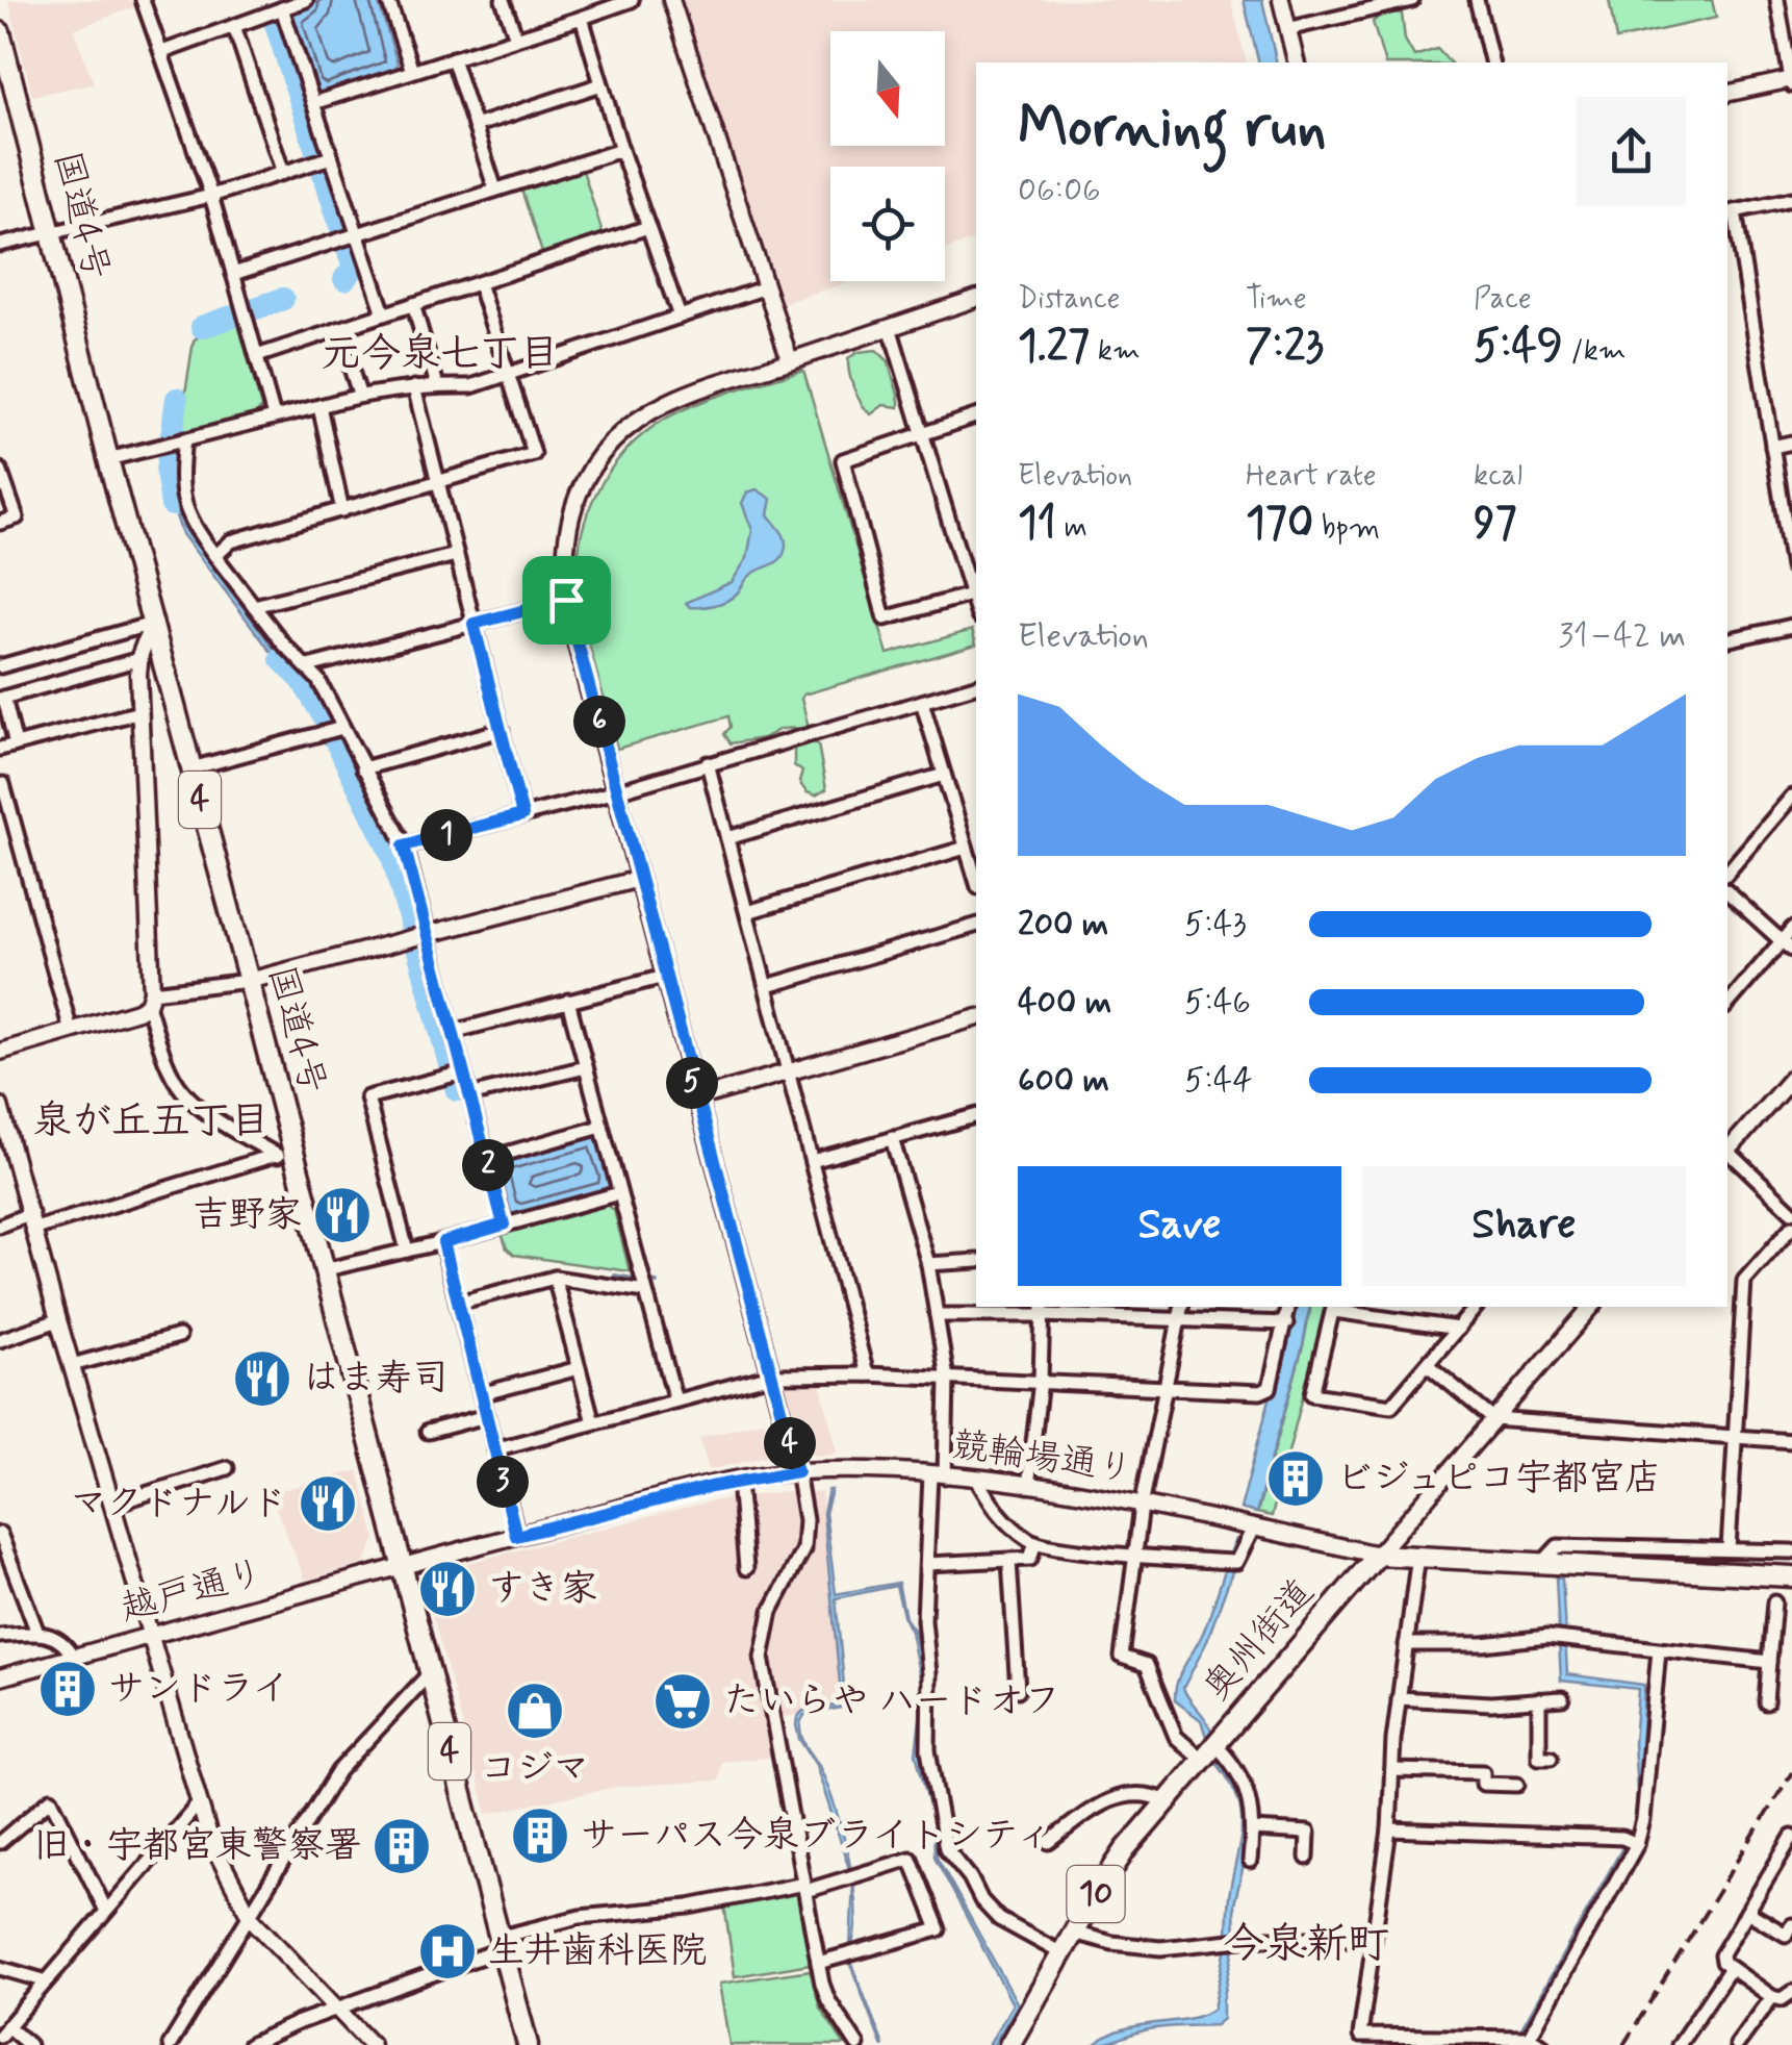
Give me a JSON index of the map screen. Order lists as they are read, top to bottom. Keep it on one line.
{"streets":{"main road":["国道4号","4","競輪場通り","奥州街道","10"],"street":["越戸通り"]},"crossings":[["国道4号","競輪場通り"],["国道4号","越戸通り"],["競輪場通り","越戸通り"],["競輪場通り","奥州街道"]],"districts":["元今泉七丁目","泉が丘五丁目","今泉新町"],"places":{"restaurant":["吉野家","はま寿司","マクドナルド","すき家"],"building":["ビジュピコ宇都宮店","サンドライ","サーパス今泉ブライトシティ","旧・宇都宮東警察署"],"supermarket":["たいらや ハードオフ"],"shop":["コジマ"],"hospital":["生井歯科医院"]},"north":"bottom","page":{"heading":["Morning run","06:06"],"stats":[["Distance","1.27 km"],["Time","7:23"],["Pace","5:49 /km"],["Elevation","11 m"],["Heart rate","170 bpm"],["kcal","97"]],"chart":["Elevation","31–42 m"],"pins":["6","1","5","2","4","3"],"list":[{"name":"200 m","note":"5:43"},{"name":"400 m","note":"5:46"},{"name":"600 m","note":"5:44"}],"buttons":["Save","Share"]}}
